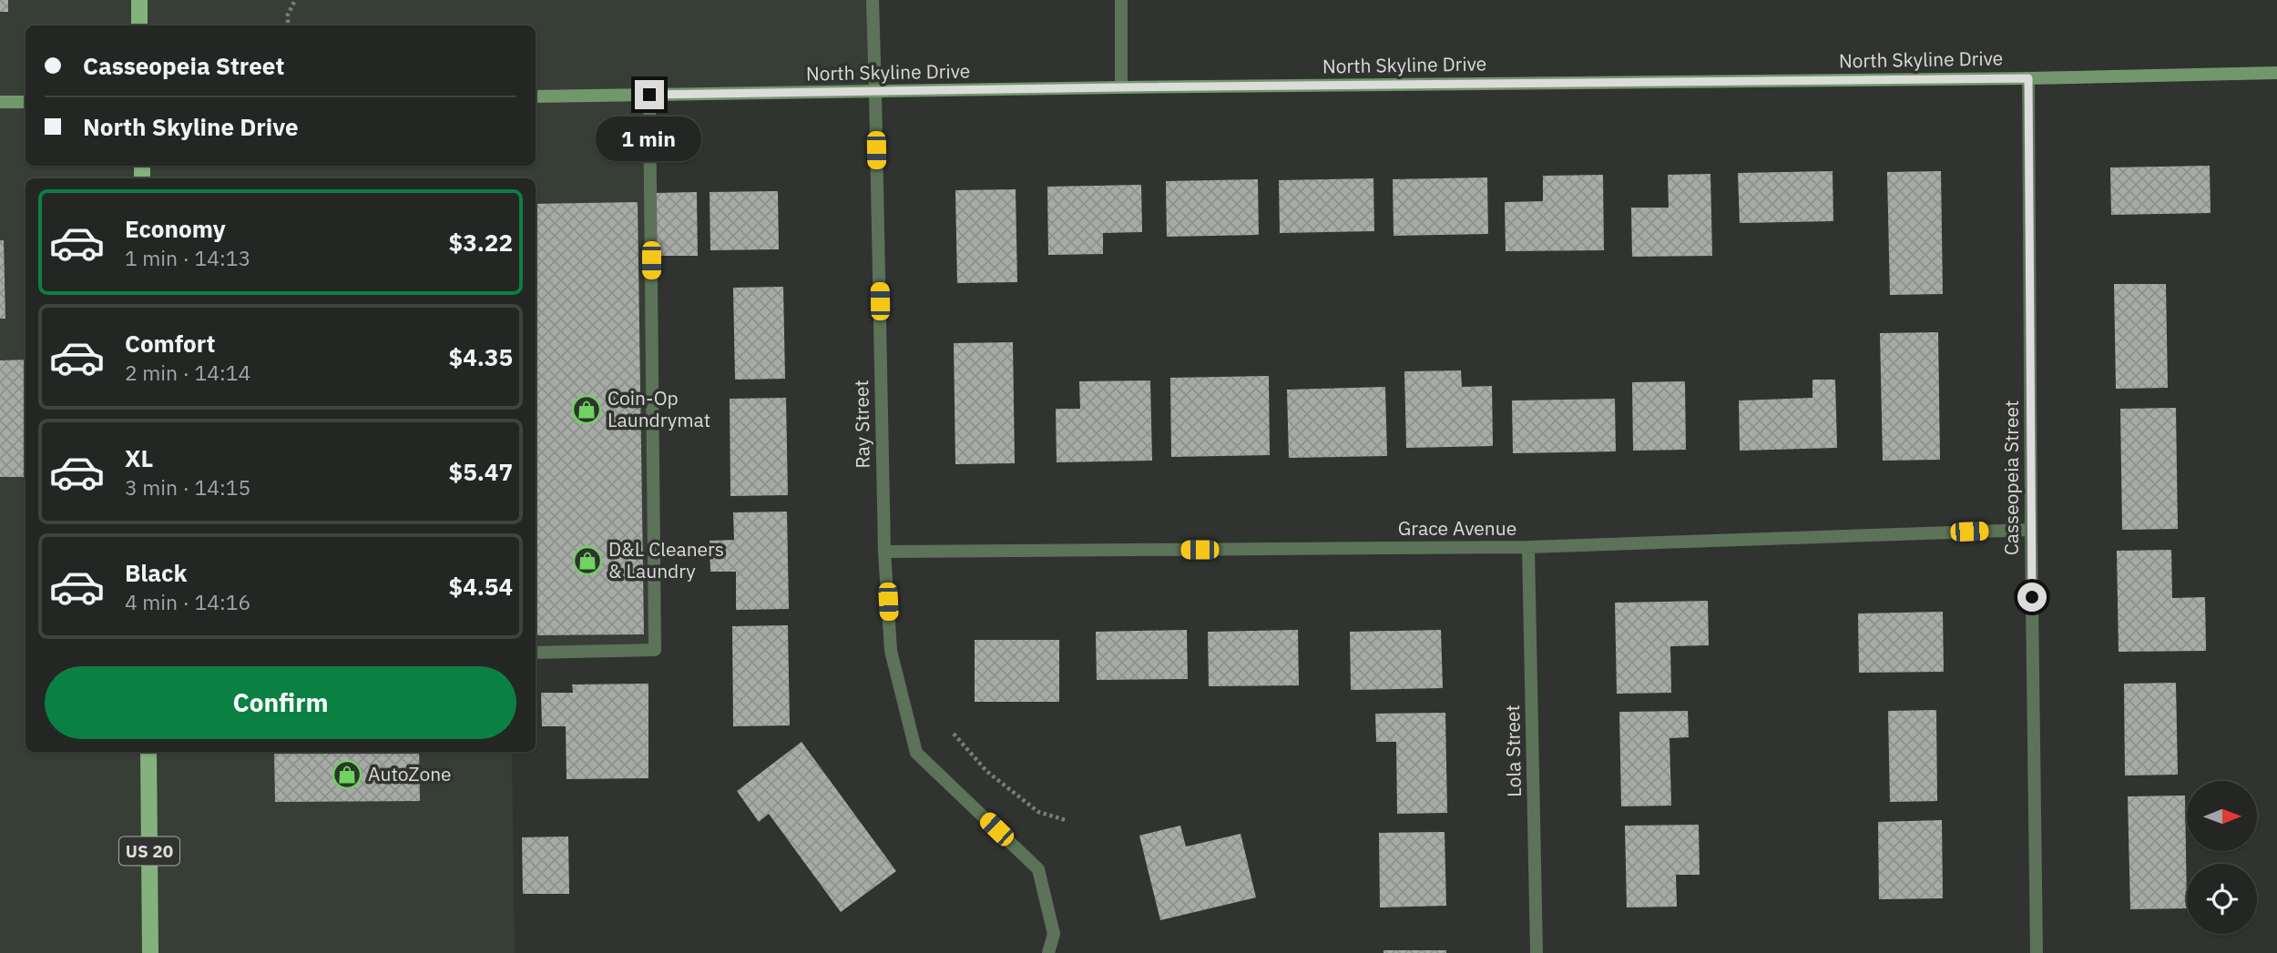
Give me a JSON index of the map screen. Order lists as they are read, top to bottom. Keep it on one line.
{"streets":{"main road":["North Skyline Drive","US 20"],"street":["Ray Street","Casseopeia Street","Grace Avenue","Lola Street"]},"crossings":[["North Skyline Drive","Ray Street"],["North Skyline Drive","Casseopeia Street"],["Ray Street","Grace Avenue"],["Casseopeia Street","Grace Avenue"],["Grace Avenue","Lola Street"]],"places":{"shop":["Coin-Op Laundrymat","D&L Cleaners & Laundry","AutoZone"]},"north":"right","page":{"banner":["Casseopeia Street","North Skyline Drive"],"bubble":"1 min","list":[{"name":"Economy","note":"1 min · 14:13","value":"$3.22"},{"name":"Comfort","note":"2 min · 14:14","value":"$4.35"},{"name":"XL","note":"3 min · 14:15","value":"$5.47"},{"name":"Black","note":"4 min · 14:16","value":"$4.54"}],"buttons":"Confirm"}}
